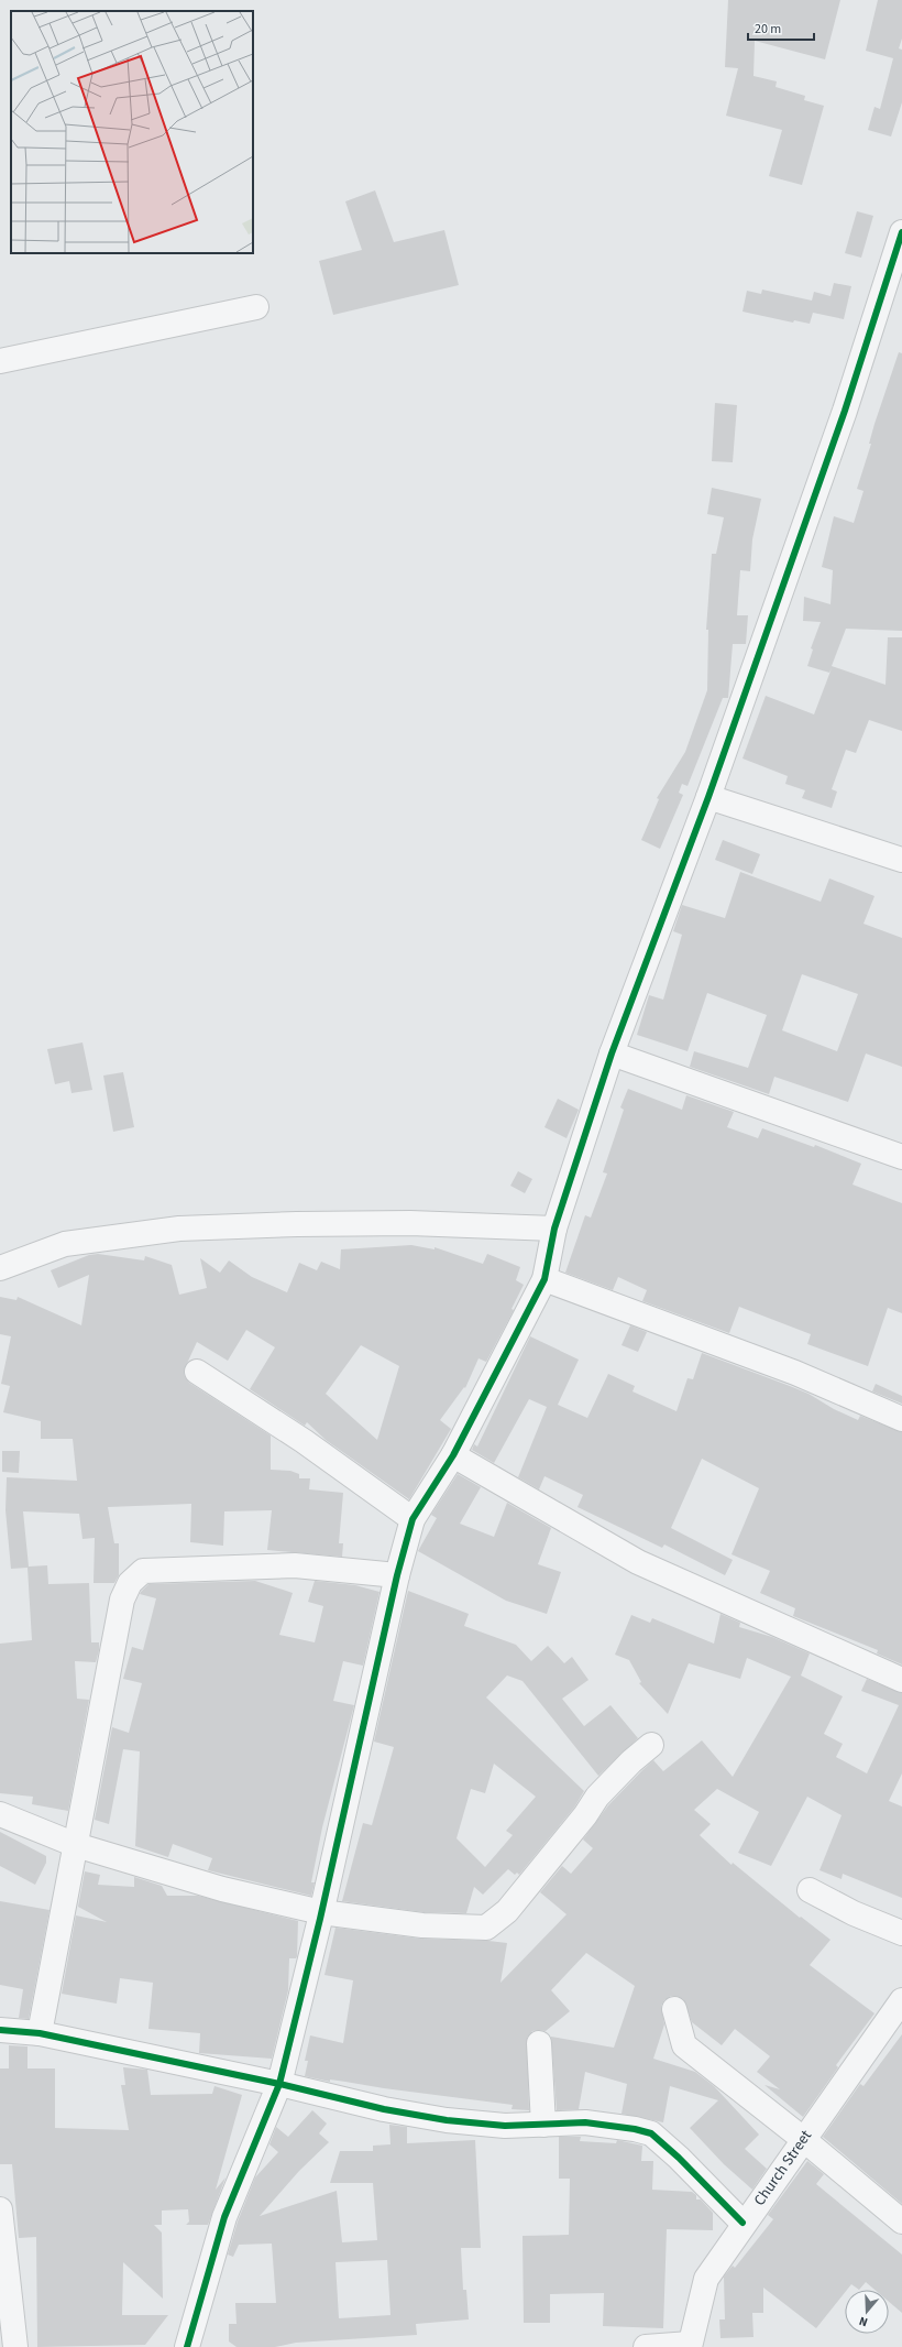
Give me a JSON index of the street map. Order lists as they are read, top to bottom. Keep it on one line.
{"streets":{"street":["Church Street"]},"scale_bar":"20 m","north":"bottom"}
